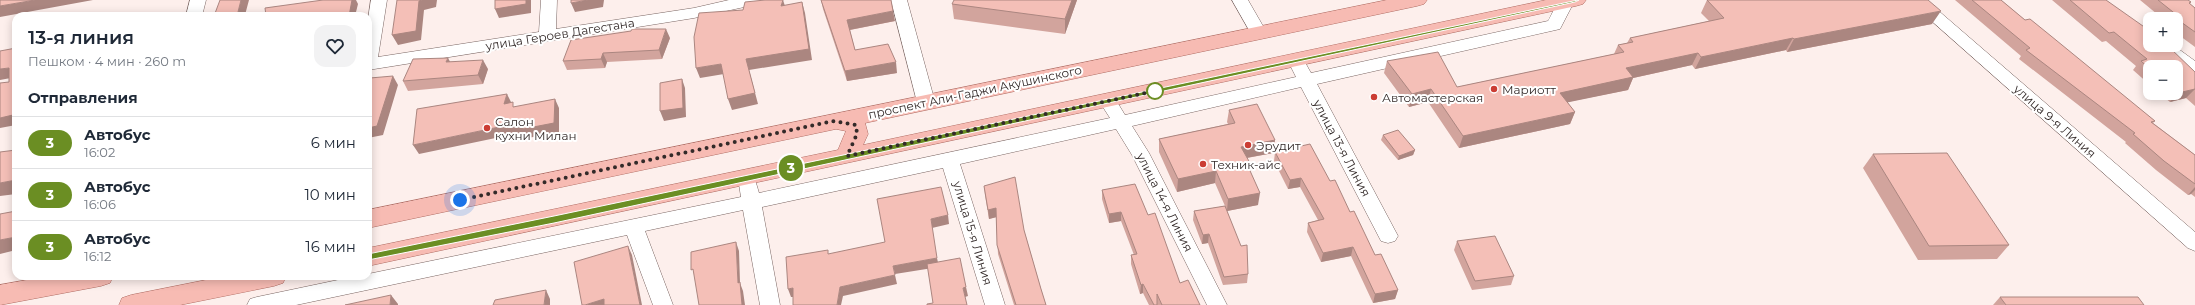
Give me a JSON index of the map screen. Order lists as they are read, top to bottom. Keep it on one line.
{"streets":{"main road":["проспект Али-Гаджи Акушинского"],"street":["улица Героев Дагестана","улица 9-я Линия","улица 13-я Линия","улица 14-я Линия","улица 15-я Линия"]},"places":["Мариотт","Автомастерская","Салон кухни Милан","Эрудит","Техник-айс"],"lines":["bus line 3"],"page":{"on_map":"3","map_buttons":["+","−"],"heading":[["13-я линия","Пешком · 4 мин · 260 m"],"Отправления"],"list":[{"mark":"3","name":"Автобус","note":"16:02","value":"6 мин"},{"mark":"3","name":"Автобус","note":"16:06","value":"10 мин"},{"mark":"3","name":"Автобус","note":"16:12","value":"16 мин"}]}}
